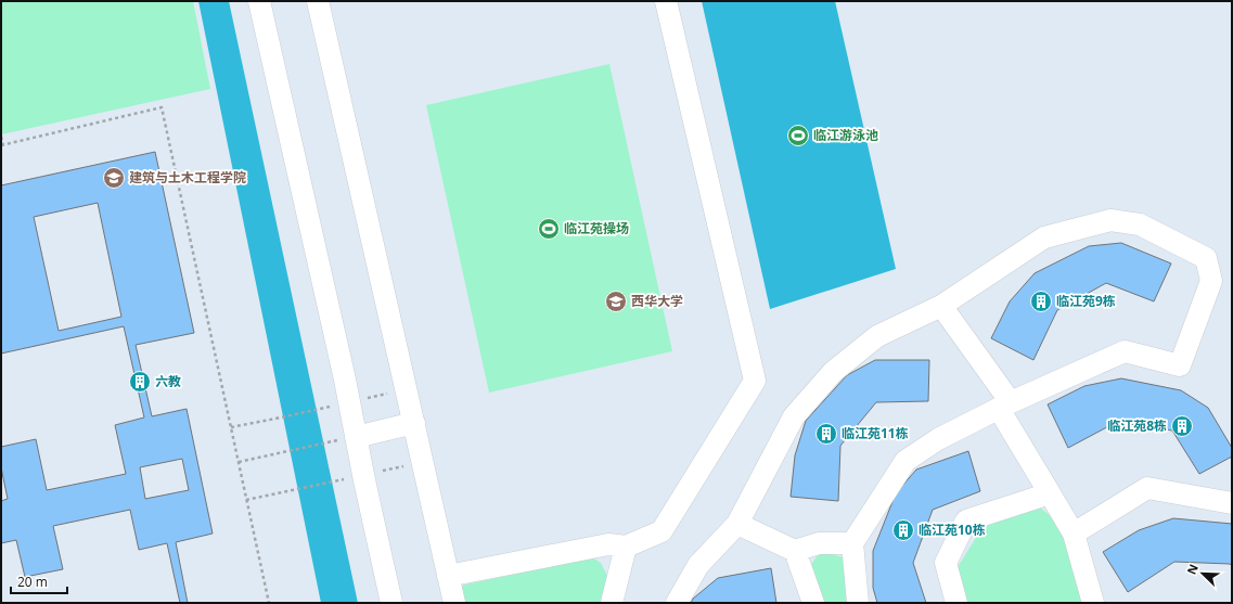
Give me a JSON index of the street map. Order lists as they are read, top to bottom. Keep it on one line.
{"places":{"sports":["临江游泳池","临江苑操场"],"school or university":["建筑与土木工程学院","西华大学"],"building":["临江苑9栋","六教","临江苑8栋","临江苑11栋","临江苑10栋"]},"scale_bar":"20 m","north":"top left"}
